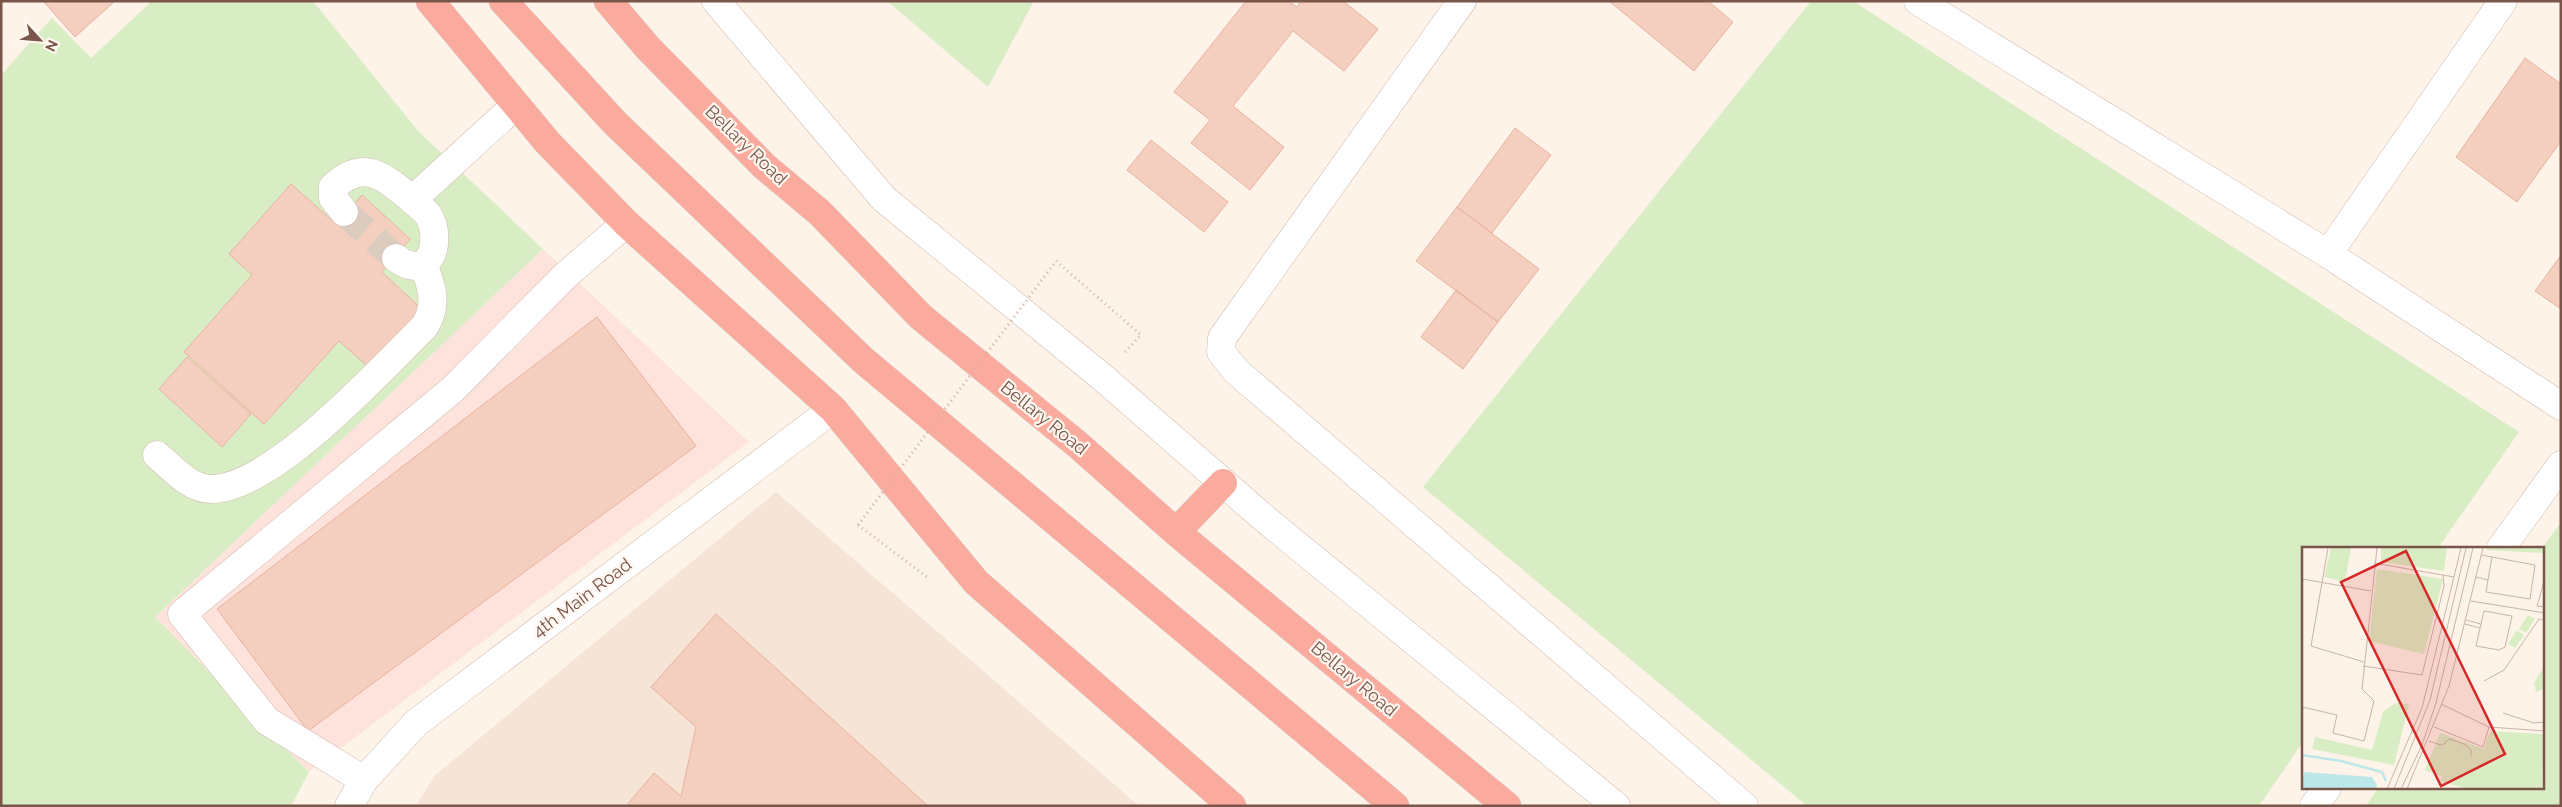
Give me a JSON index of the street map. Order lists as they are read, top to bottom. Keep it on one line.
{"streets":{"highway":["Bellary Road"],"street":["4th Main Road"]},"north":"bottom right"}
